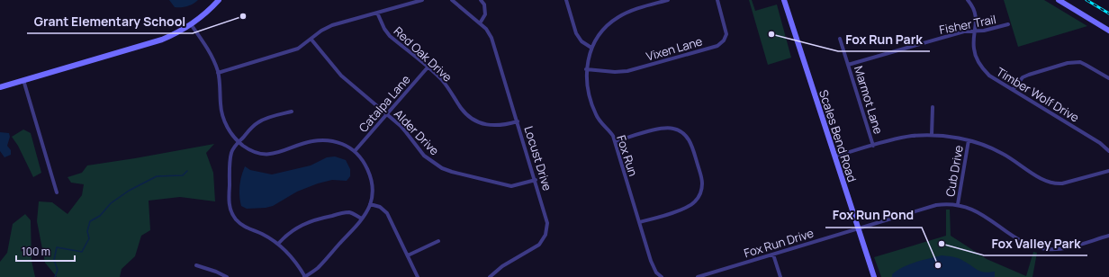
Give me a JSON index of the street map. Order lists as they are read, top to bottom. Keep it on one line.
{"streets":{"street":["Fisher Trail","Vixen Lane","Red Oak Drive","Timber Wolf Drive","Marmot Lane","Catalpa Lane","Alder Drive","Scales Bend Road","Fox Run","Locust Drive","Cub Drive","Fox Run Drive"]},"crossings":[["Fisher Trail","Timber Wolf Drive"],["Fisher Trail","Marmot Lane"],["Vixen Lane","Fox Run"],["Red Oak Drive","Catalpa Lane"],["Red Oak Drive","Locust Drive"],["Catalpa Lane","Alder Drive"],["Alder Drive","Locust Drive"],["Scales Bend Road","Fox Run Drive"],["Cub Drive","Fox Run Drive"]],"places":["Grant Elementary School","Fox Run Park","Fox Valley Park","Fox Run Pond"],"scale_bar":"100 m"}
